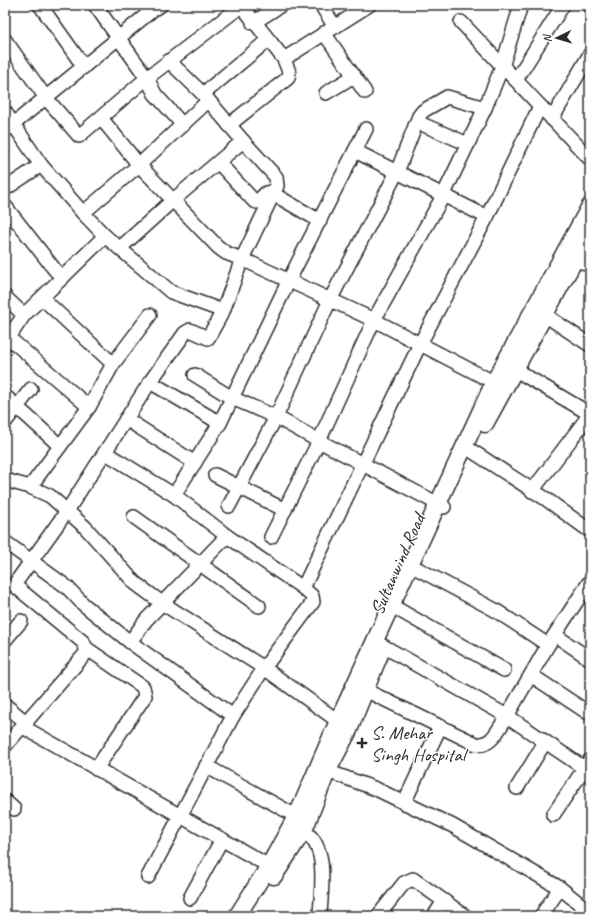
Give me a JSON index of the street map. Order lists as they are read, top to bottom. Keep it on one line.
{"streets":{"main road":["Sultanwind Road"]},"places":{"health":["S. Mehar Singh Hospital"]},"north":"left"}
